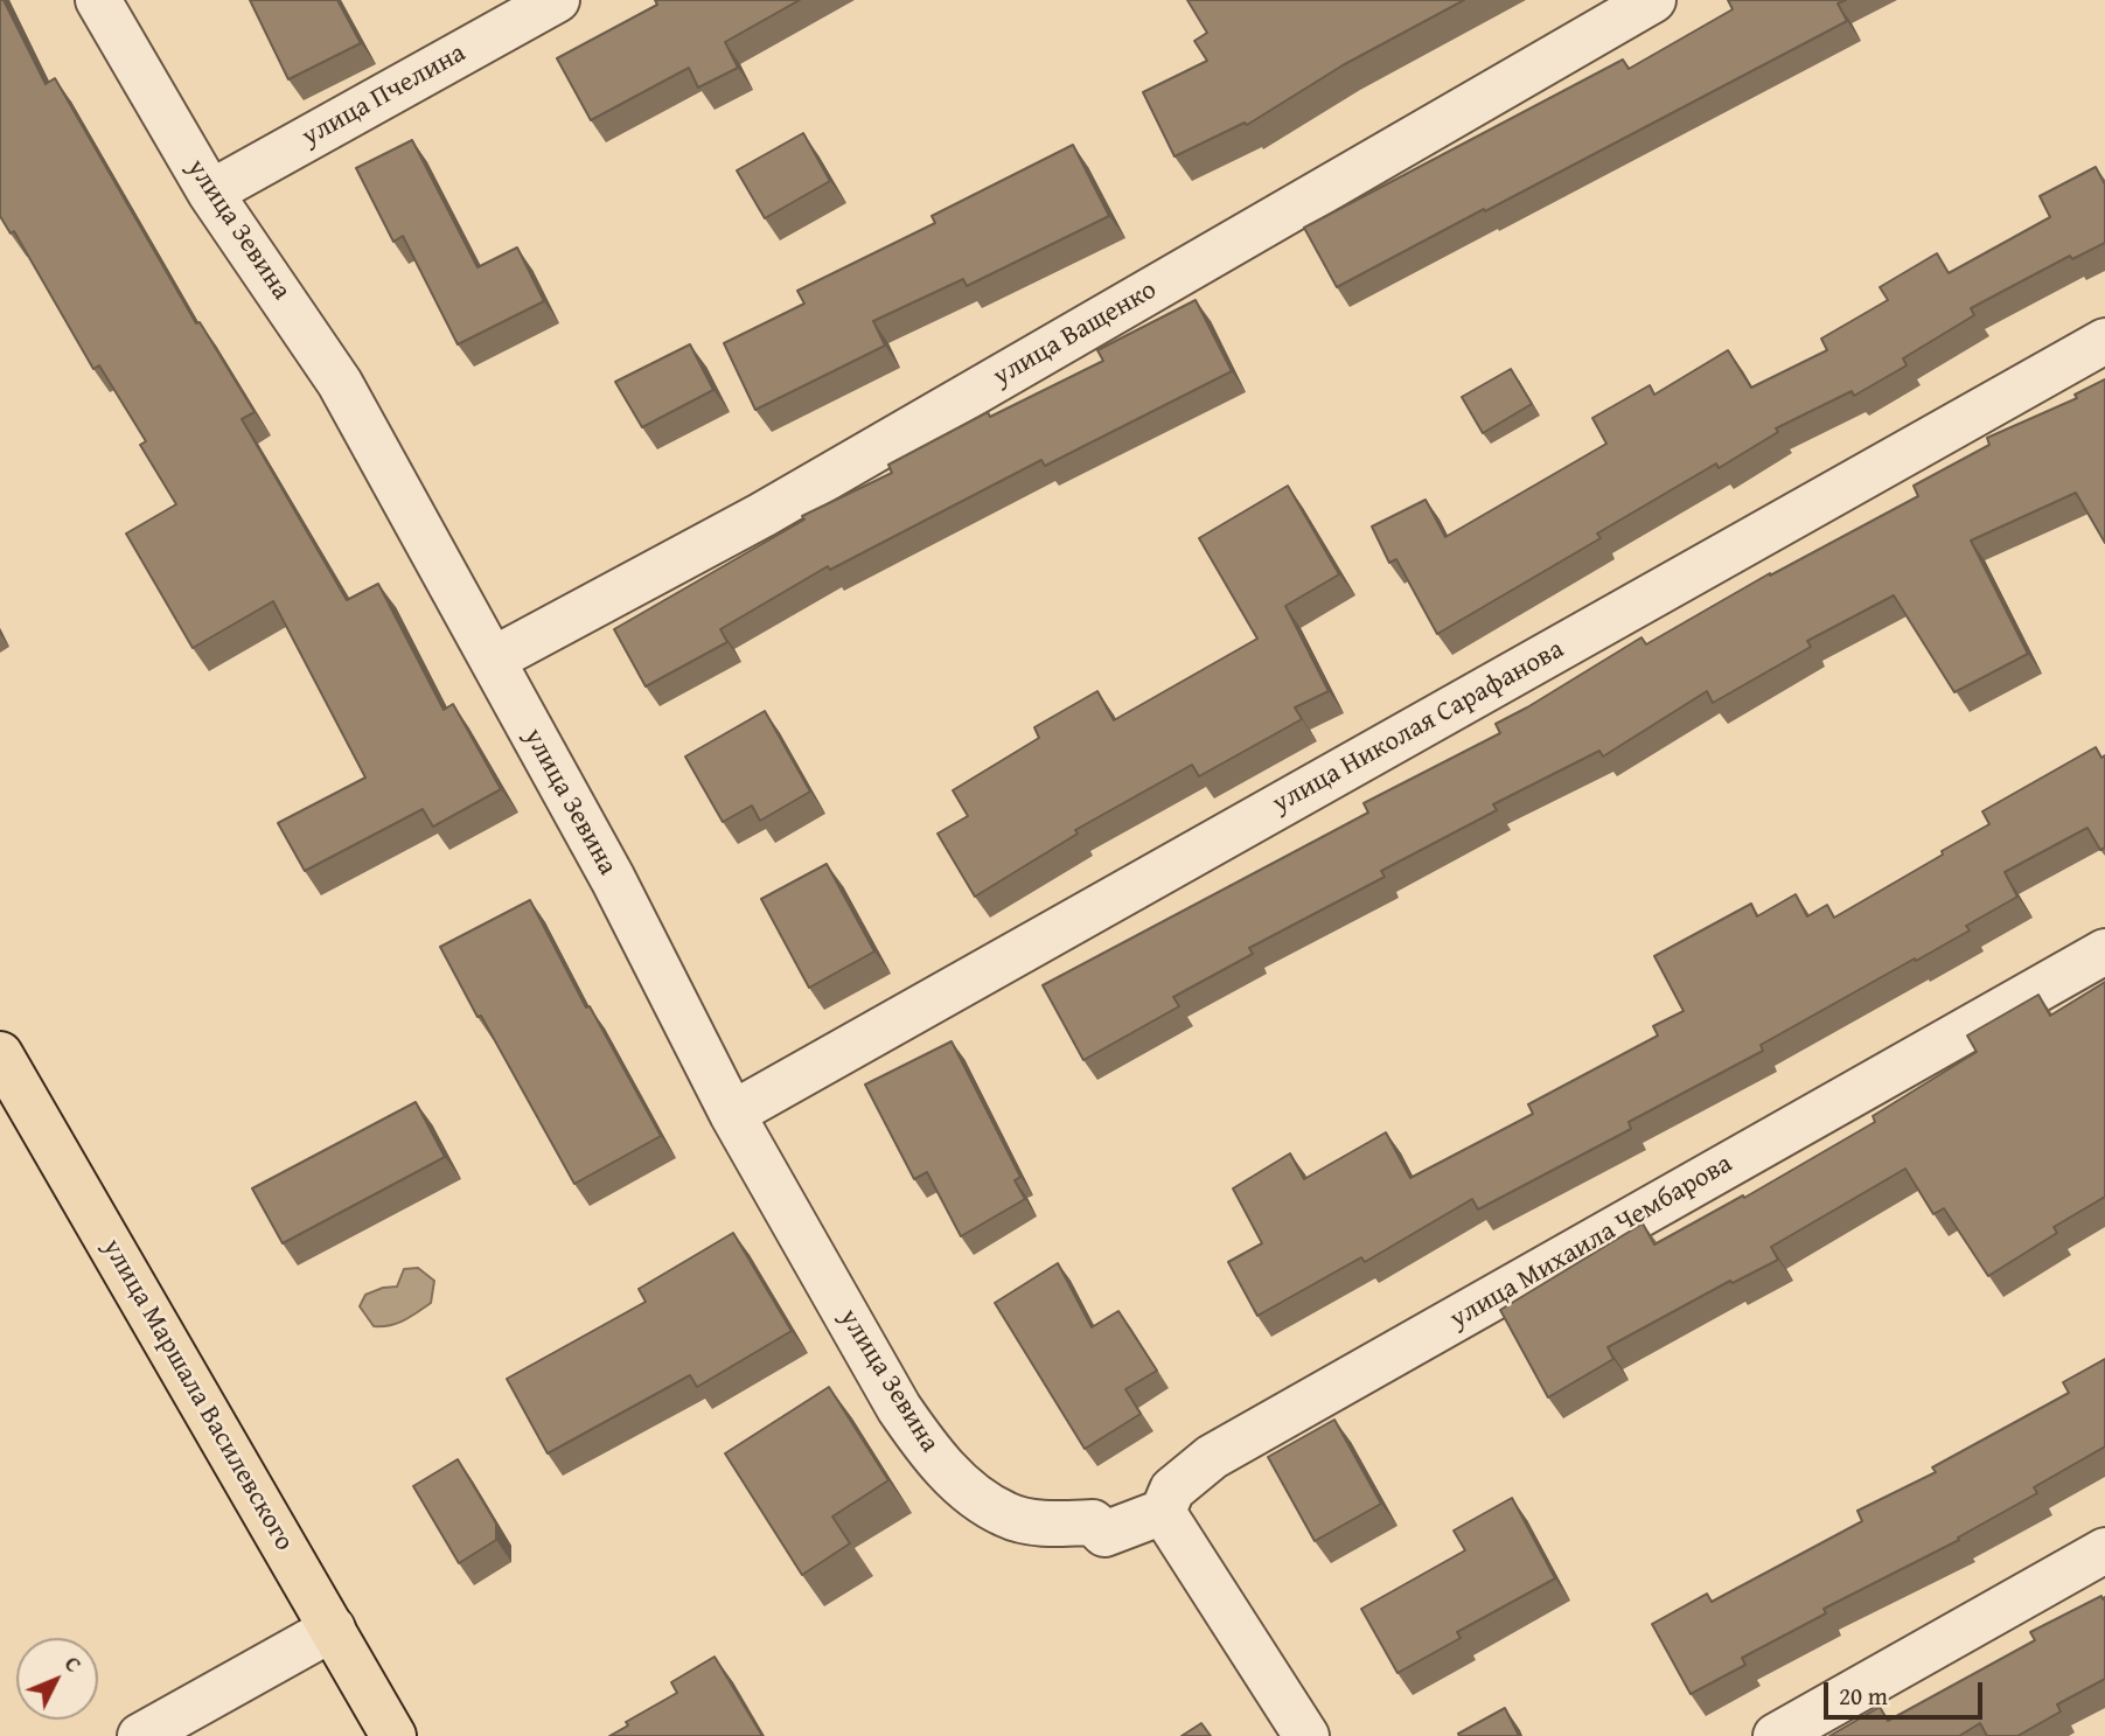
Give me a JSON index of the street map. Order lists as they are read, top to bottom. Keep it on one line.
{"streets":{"main road":["улица Маршала Василевского"],"street":["улица Пчелина","улица Зевина","улица Ващенко","улица Николая Сарафанова","улица Михаила Чембарова"]},"crossings":[["улица Пчелина","улица Зевина"],["улица Зевина","улица Ващенко"],["улица Зевина","улица Николая Сарафанова"],["улица Зевина","улица Михаила Чембарова"]],"scale_bar":"20 m","north":"top right"}
